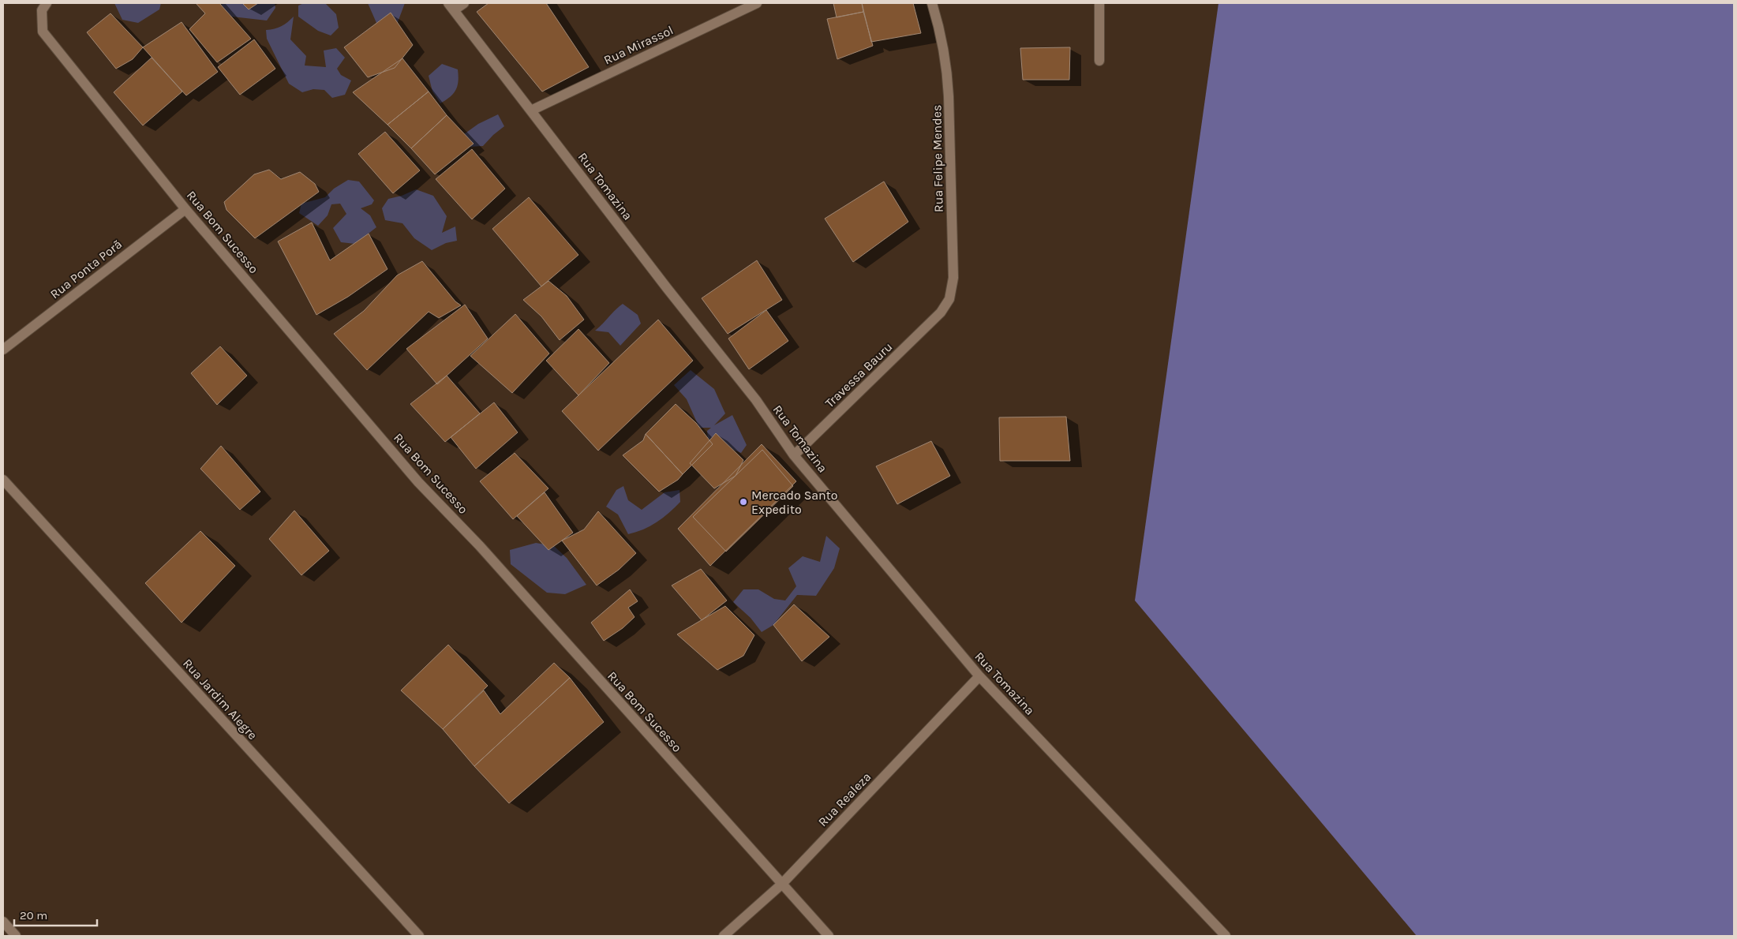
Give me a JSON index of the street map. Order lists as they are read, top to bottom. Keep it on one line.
{"streets":{"street":["Rua Mirassol","Rua Felipe Mendes","Rua Tomazina","Rua Bom Sucesso","Rua Ponta Porã","Travessa Bauru","Rua Jardim Alegre","Rua Realeza"]},"crossings":[["Rua Mirassol","Rua Tomazina"],["Rua Felipe Mendes","Travessa Bauru"],["Rua Tomazina","Travessa Bauru"],["Rua Tomazina","Rua Realeza"],["Rua Bom Sucesso","Rua Ponta Porã"],["Rua Bom Sucesso","Rua Realeza"]],"places":["Mercado Santo Expedito"],"scale_bar":"20 m"}
